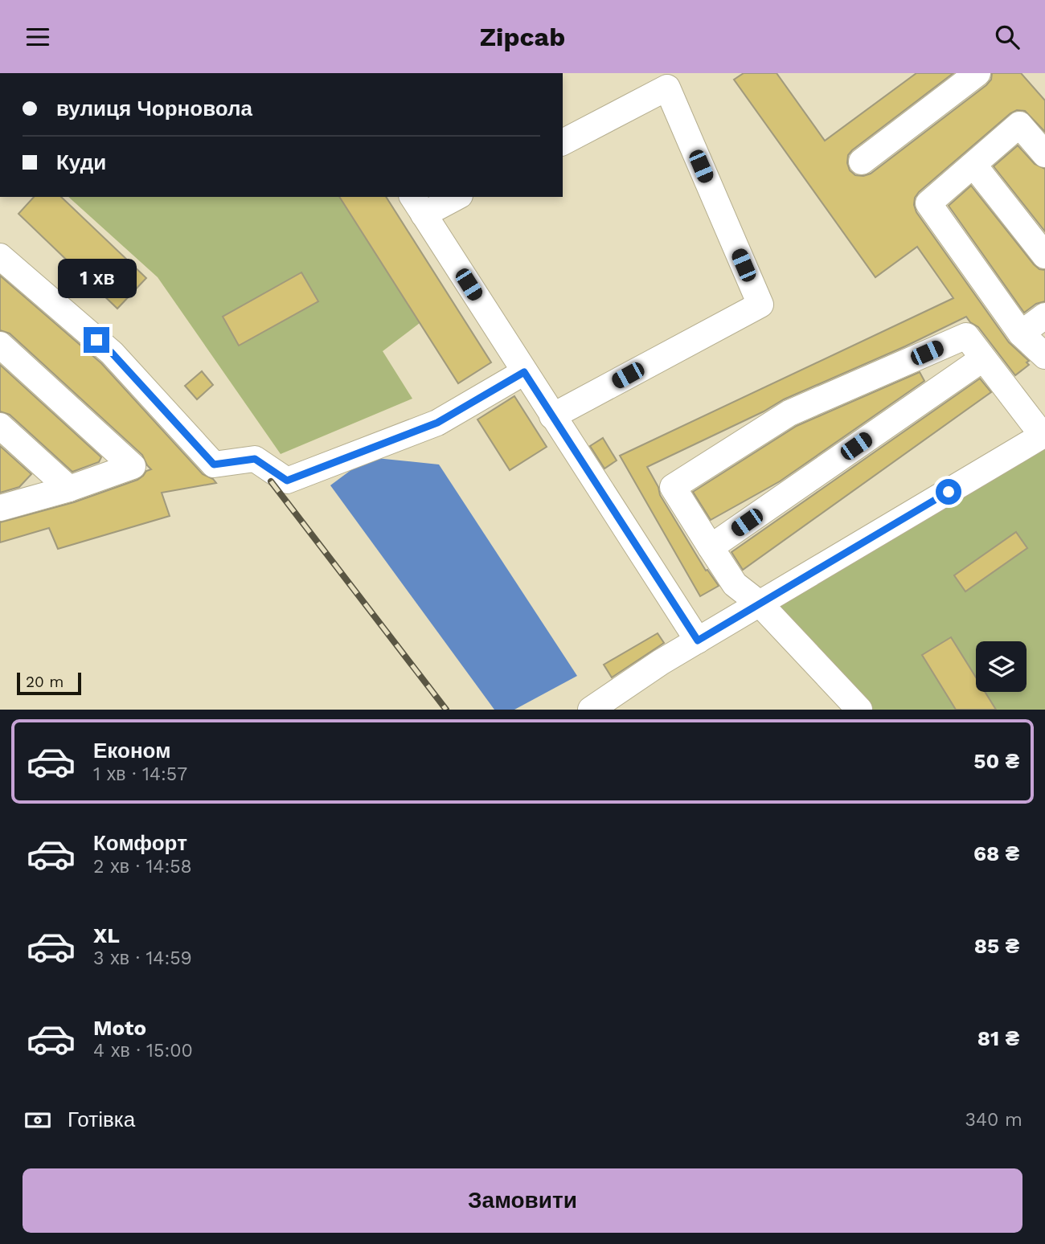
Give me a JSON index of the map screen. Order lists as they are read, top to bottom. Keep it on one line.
{"scale_bar":"20 m","page":{"header":"Zipcab","banner":["вулиця Чорновола","Куди"],"bubble":"1 хв","scale":"20 m","list":[{"name":"Економ","note":"1 хв · 14:57","value":"50 ₴"},{"name":"Комфорт","note":"2 хв · 14:58","value":"68 ₴"},{"name":"XL","note":"3 хв · 14:59","value":"85 ₴"},{"name":"Moto","note":"4 хв · 15:00","value":"81 ₴"}],"pay":["Готівка","340 m"],"buttons":"Замовити"}}
